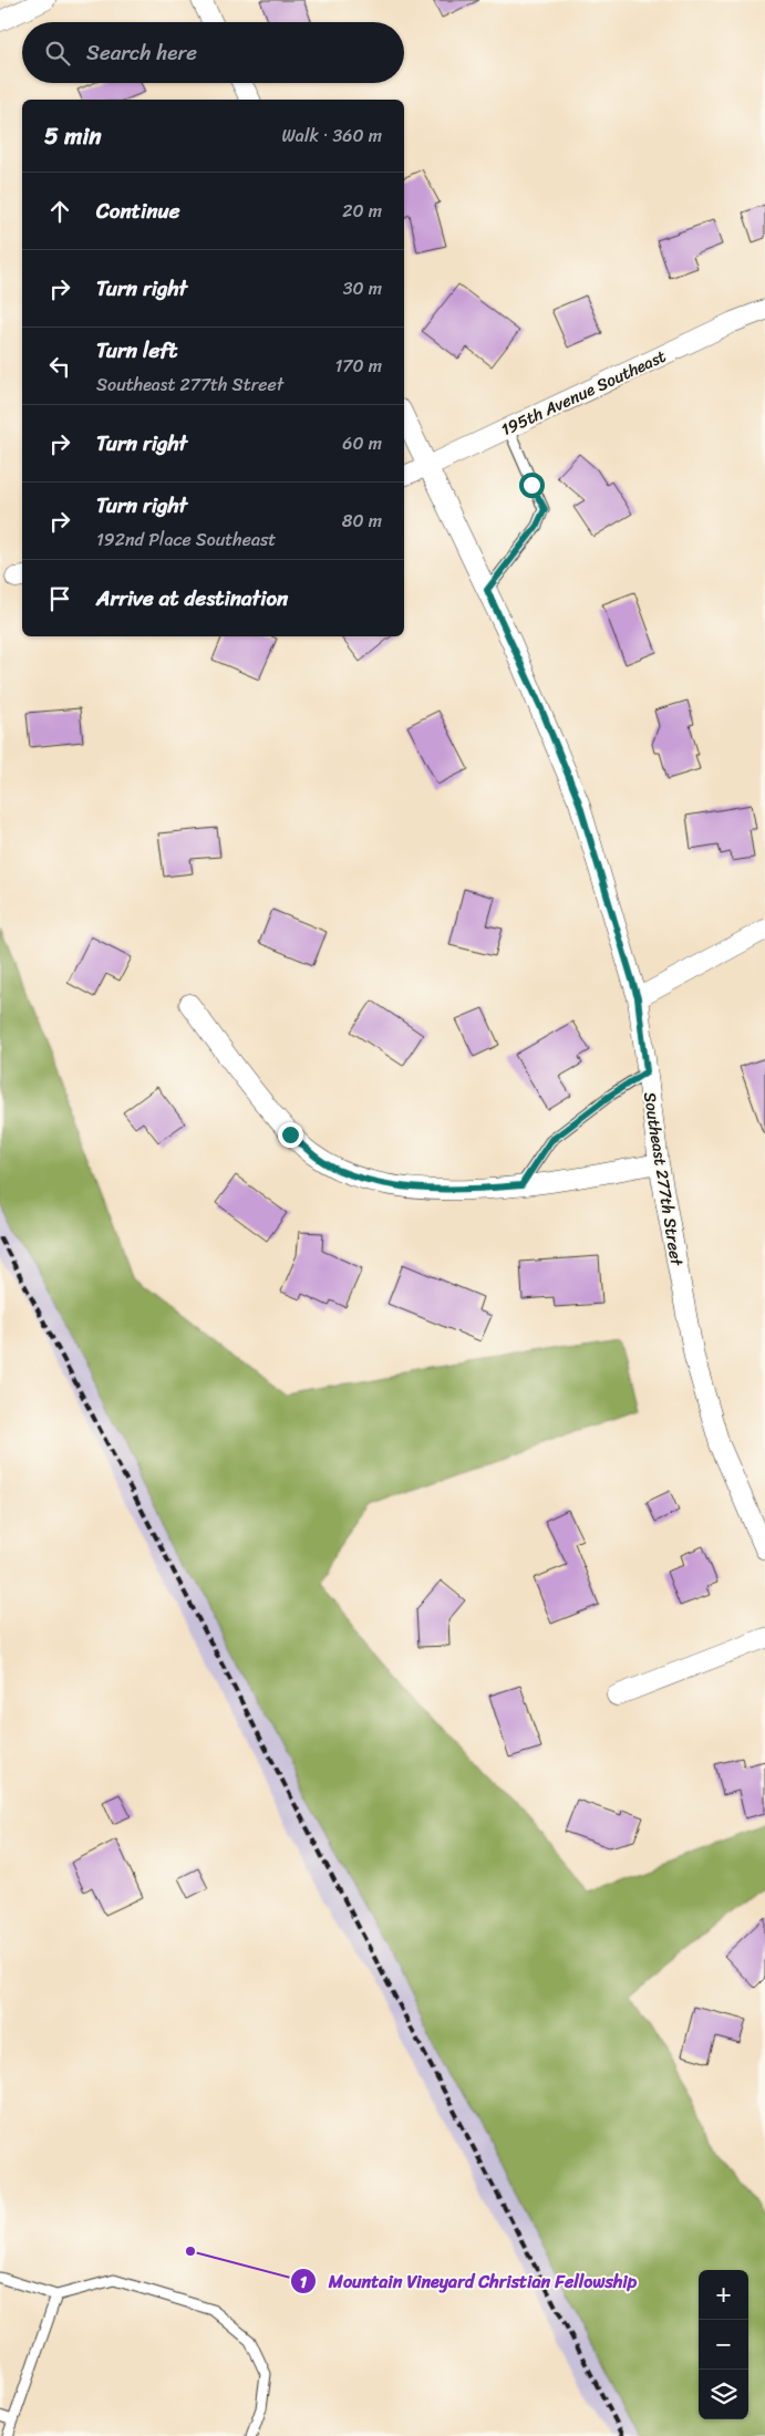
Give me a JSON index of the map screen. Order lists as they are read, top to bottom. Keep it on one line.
{"streets":{"street":["195th Avenue Southeast","Southeast 277th Street"]},"crossings":[["195th Avenue Southeast","Southeast 277th Street"]],"places":["Mountain Vineyard Christian Fellowship"],"page":{"search":"Search here","heading":["5 min","Walk · 360 m"],"list":[["Continue","20 m"],["Turn right","30 m"],["Turn left","Southeast 277th Street","170 m"],["Turn right","60 m"],["Turn right","192nd Place Southeast","80 m"],"Arrive at destination"],"map_buttons":["+","−"]}}
